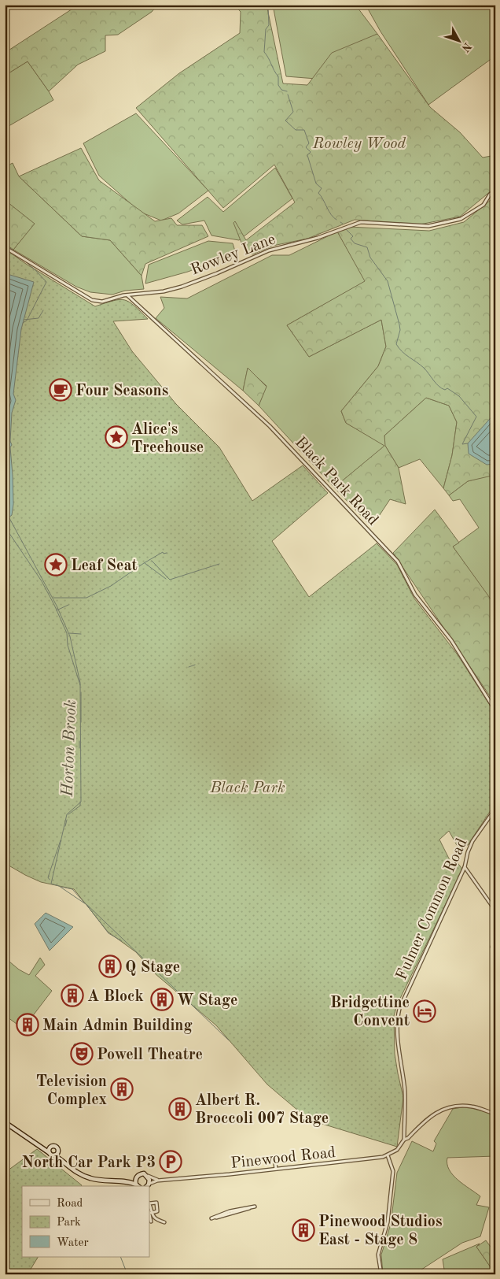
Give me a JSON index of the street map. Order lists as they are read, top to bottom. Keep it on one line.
{"streets":{"street":["Rowley Lane","Black Park Road","Fulmer Common Road","Pinewood Road"]},"crossings":[["Rowley Lane","Black Park Road"],["Fulmer Common Road","Pinewood Road"]],"water":["Horton Brook"],"parks":["Rowley Wood","Black Park"],"places":{"cafe":["Four Seasons"],"place":["Alice's Treehouse","Leaf Seat"],"building":["Q Stage","A Block","W Stage","Main Admin Building","Television Complex","Albert R. Broccoli 007 Stage","Pinewood Studios East - Stage 8"],"hotel":["Bridgettine Convent"],"theatre":["Powell Theatre"],"parking":["North Car Park P3"]},"legend":["Road","Park","Water"],"north":"bottom right"}
